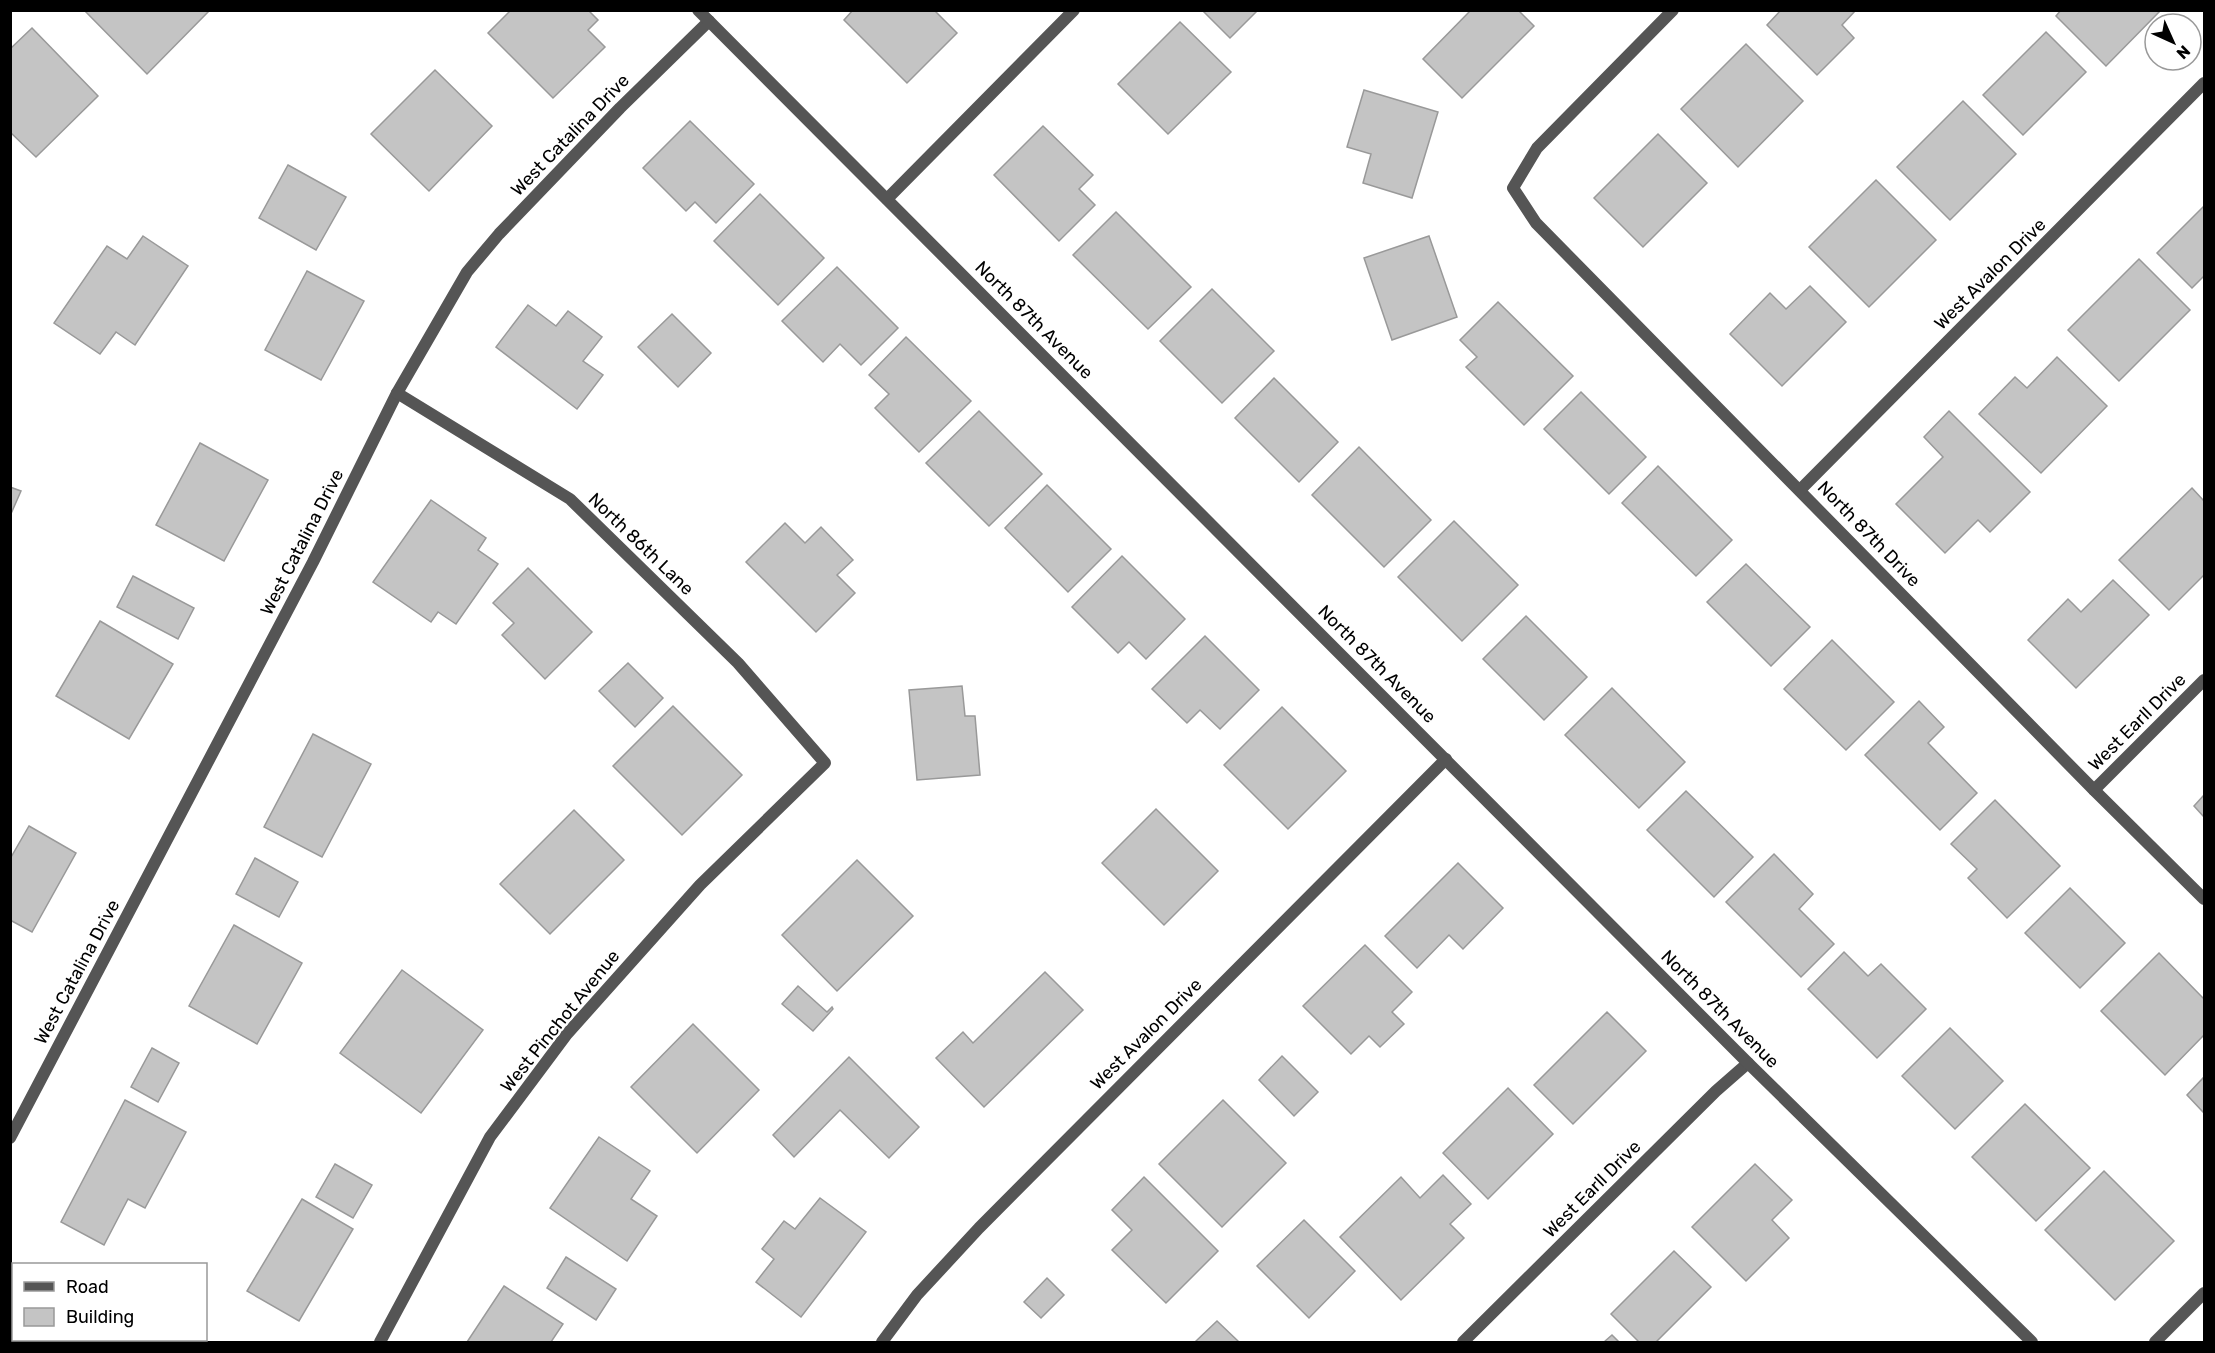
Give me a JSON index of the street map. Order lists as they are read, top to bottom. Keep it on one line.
{"streets":{"street":["West Catalina Drive","West Avalon Drive","North 87th Avenue","North 87th Drive","North 86th Lane","West Earll Drive","West Pinchot Avenue"]},"crossings":[["West Catalina Drive","North 87th Avenue"],["West Catalina Drive","North 86th Lane"],["West Avalon Drive","North 87th Avenue"],["West Avalon Drive","North 87th Drive"],["North 87th Avenue","West Earll Drive"],["North 87th Drive","West Earll Drive"],["North 86th Lane","West Pinchot Avenue"]],"legend":["Road","Building"],"north":"bottom right"}
